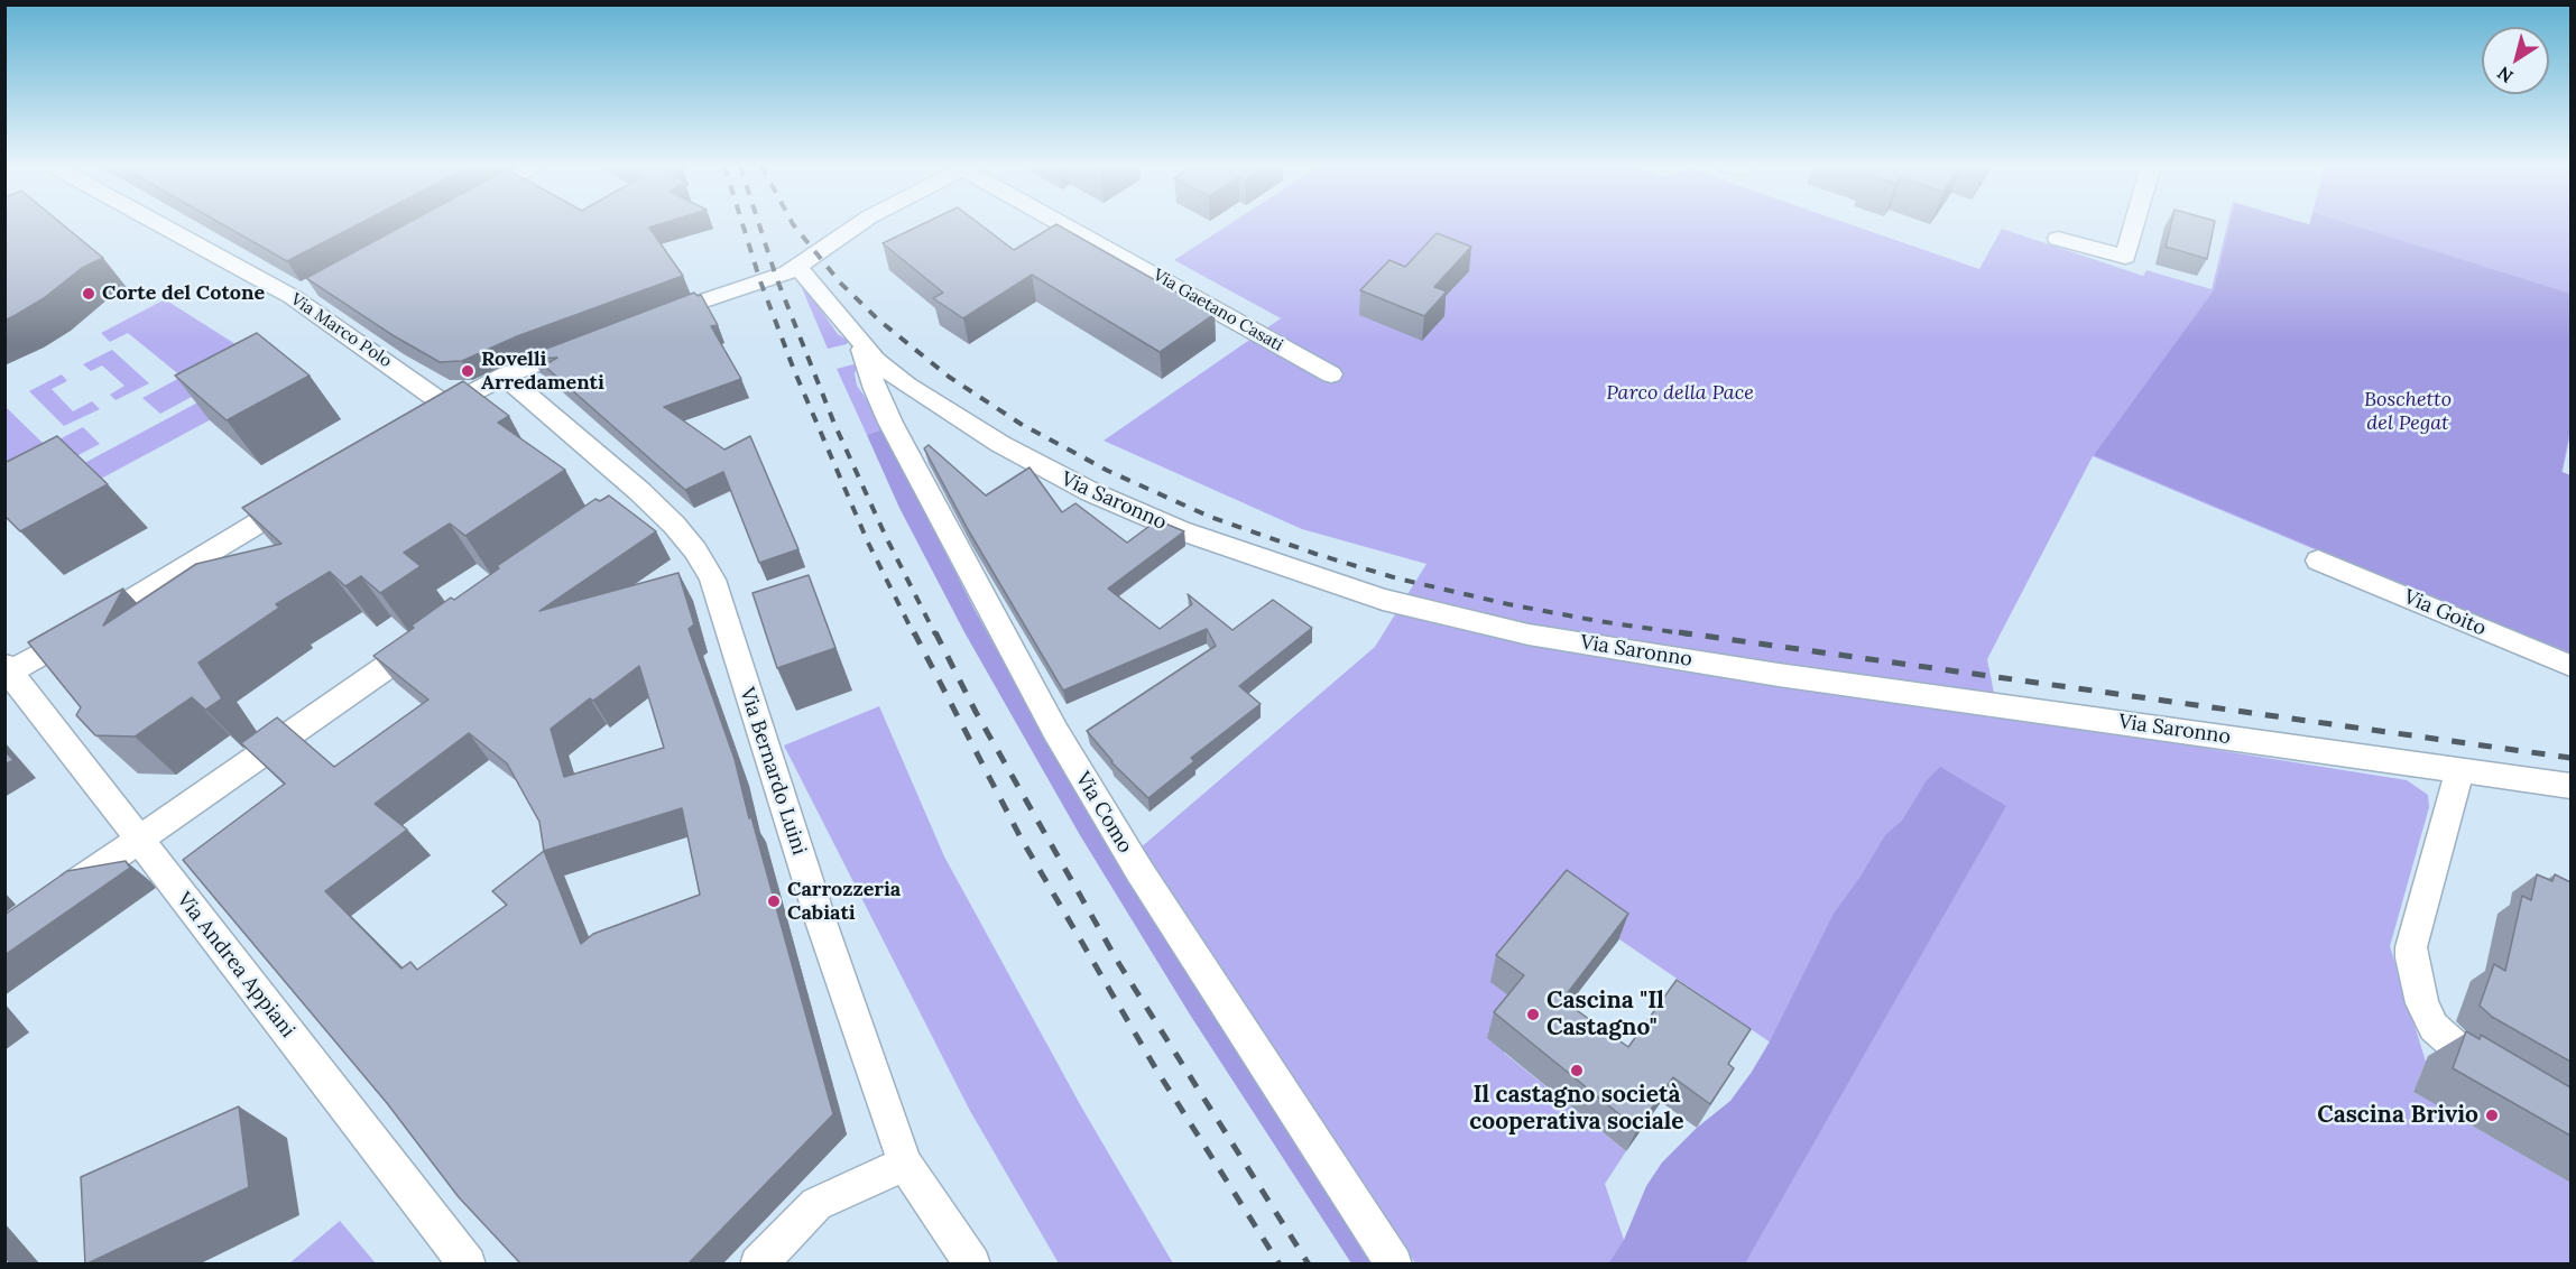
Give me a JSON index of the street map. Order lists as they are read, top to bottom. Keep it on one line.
{"streets":{"street":["Via Gaetano Casati","Via Marco Polo","Via Saronno","Via Goito","Via Bernardo Luini","Via Como","Via Andrea Appiani"]},"crossings":[["Via Marco Polo","Via Bernardo Luini"],["Via Saronno","Via Como"]],"parks":["Parco della Pace","Boschetto del Pegat"],"places":["Corte del Cotone","Rovelli Arredamenti","Carrozzeria Cabiati","Cascina \"Il Castagno\"","Il castagno società cooperativa sociale","Cascina Brivio"],"north":"bottom left"}
